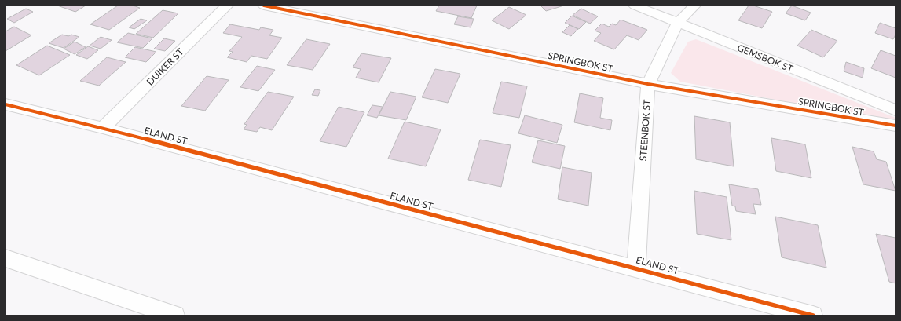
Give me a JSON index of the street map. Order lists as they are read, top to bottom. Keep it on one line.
{"streets":{"street":["GEMSBOK ST","SPRINGBOK ST","DUIKER ST","STEENBOK ST","ELAND ST"]},"crossings":[["GEMSBOK ST","STEENBOK ST"],["SPRINGBOK ST","STEENBOK ST"],["DUIKER ST","ELAND ST"],["STEENBOK ST","ELAND ST"]]}
